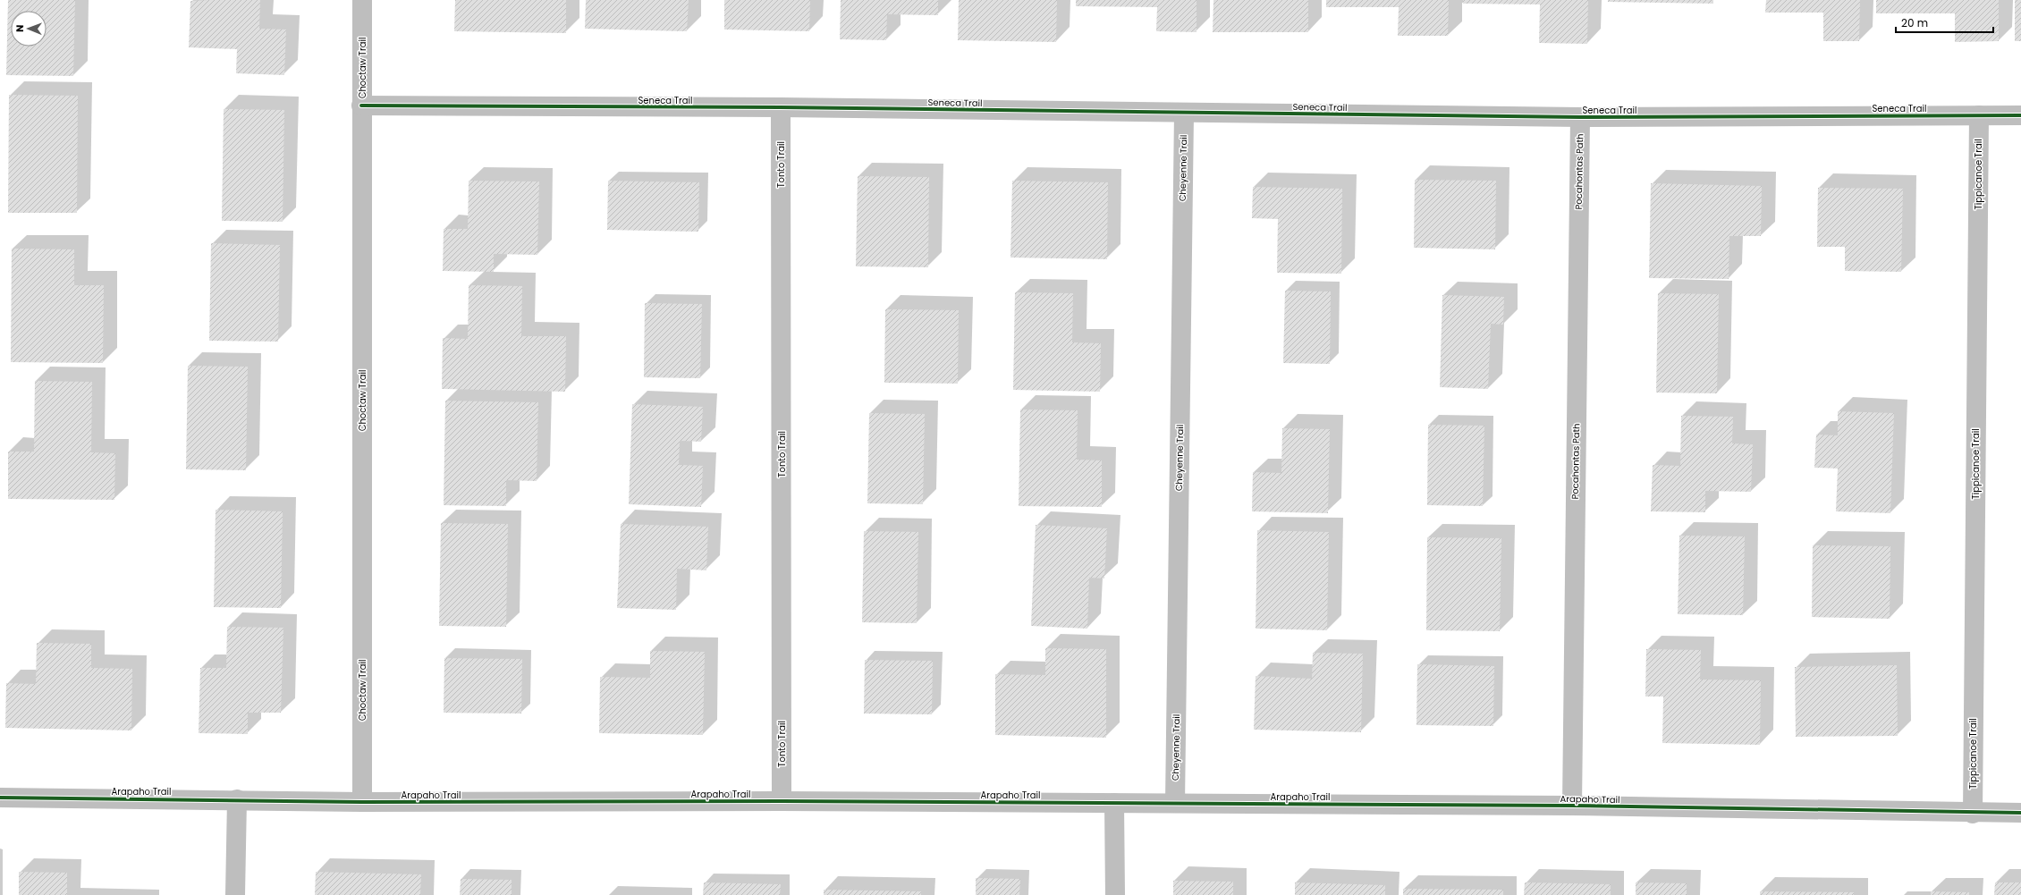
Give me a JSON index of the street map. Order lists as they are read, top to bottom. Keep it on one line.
{"streets":{"street":["Choctaw Trail","Seneca Trail","Tonto Trail","Cheyenne Trail","Pocahontas Path","Tippicanoe Trail","Arapaho Trail"]},"crossings":[["Choctaw Trail","Seneca Trail"],["Choctaw Trail","Arapaho Trail"],["Seneca Trail","Tonto Trail"],["Seneca Trail","Cheyenne Trail"],["Seneca Trail","Pocahontas Path"],["Seneca Trail","Tippicanoe Trail"],["Tonto Trail","Arapaho Trail"],["Cheyenne Trail","Arapaho Trail"],["Pocahontas Path","Arapaho Trail"],["Tippicanoe Trail","Arapaho Trail"]],"scale_bar":"20 m","north":"left"}
